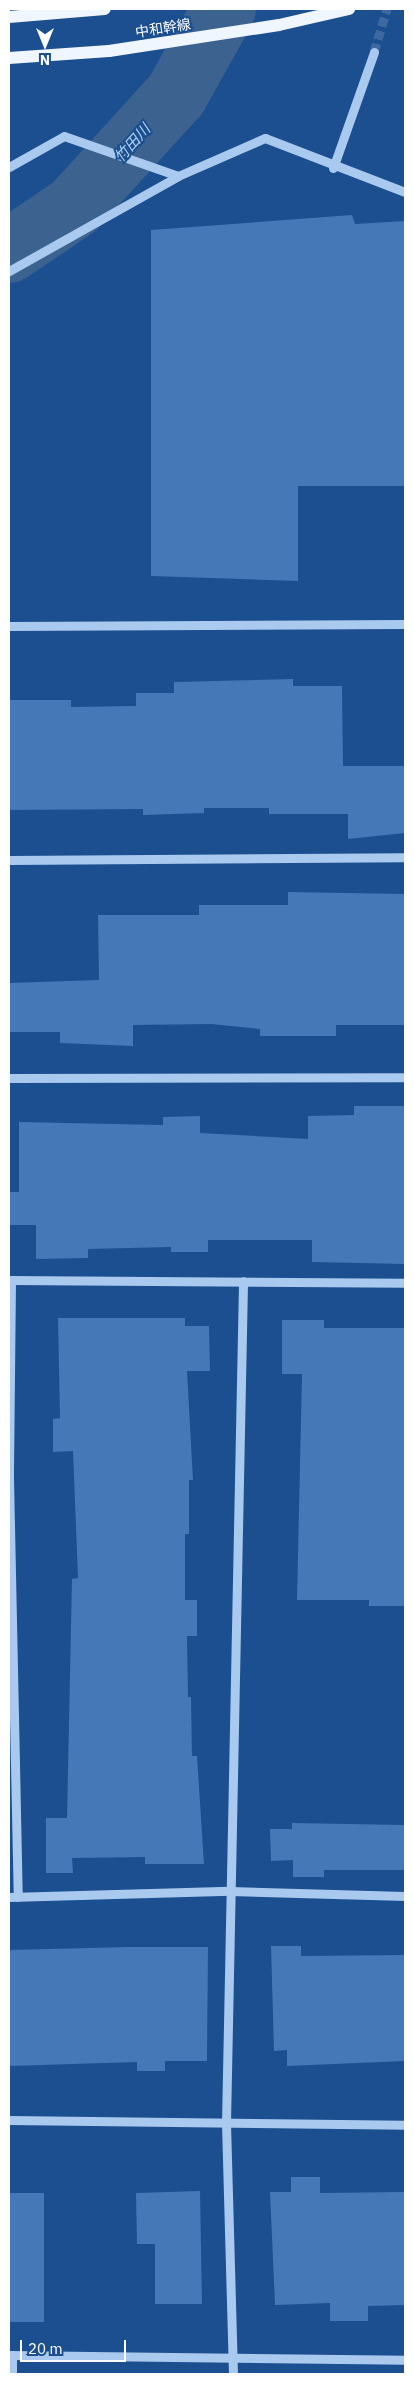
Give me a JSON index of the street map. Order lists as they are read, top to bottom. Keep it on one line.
{"streets":{"main road":["中和幹線"]},"water":["竹田川"],"scale_bar":"20 m","north":"bottom"}
